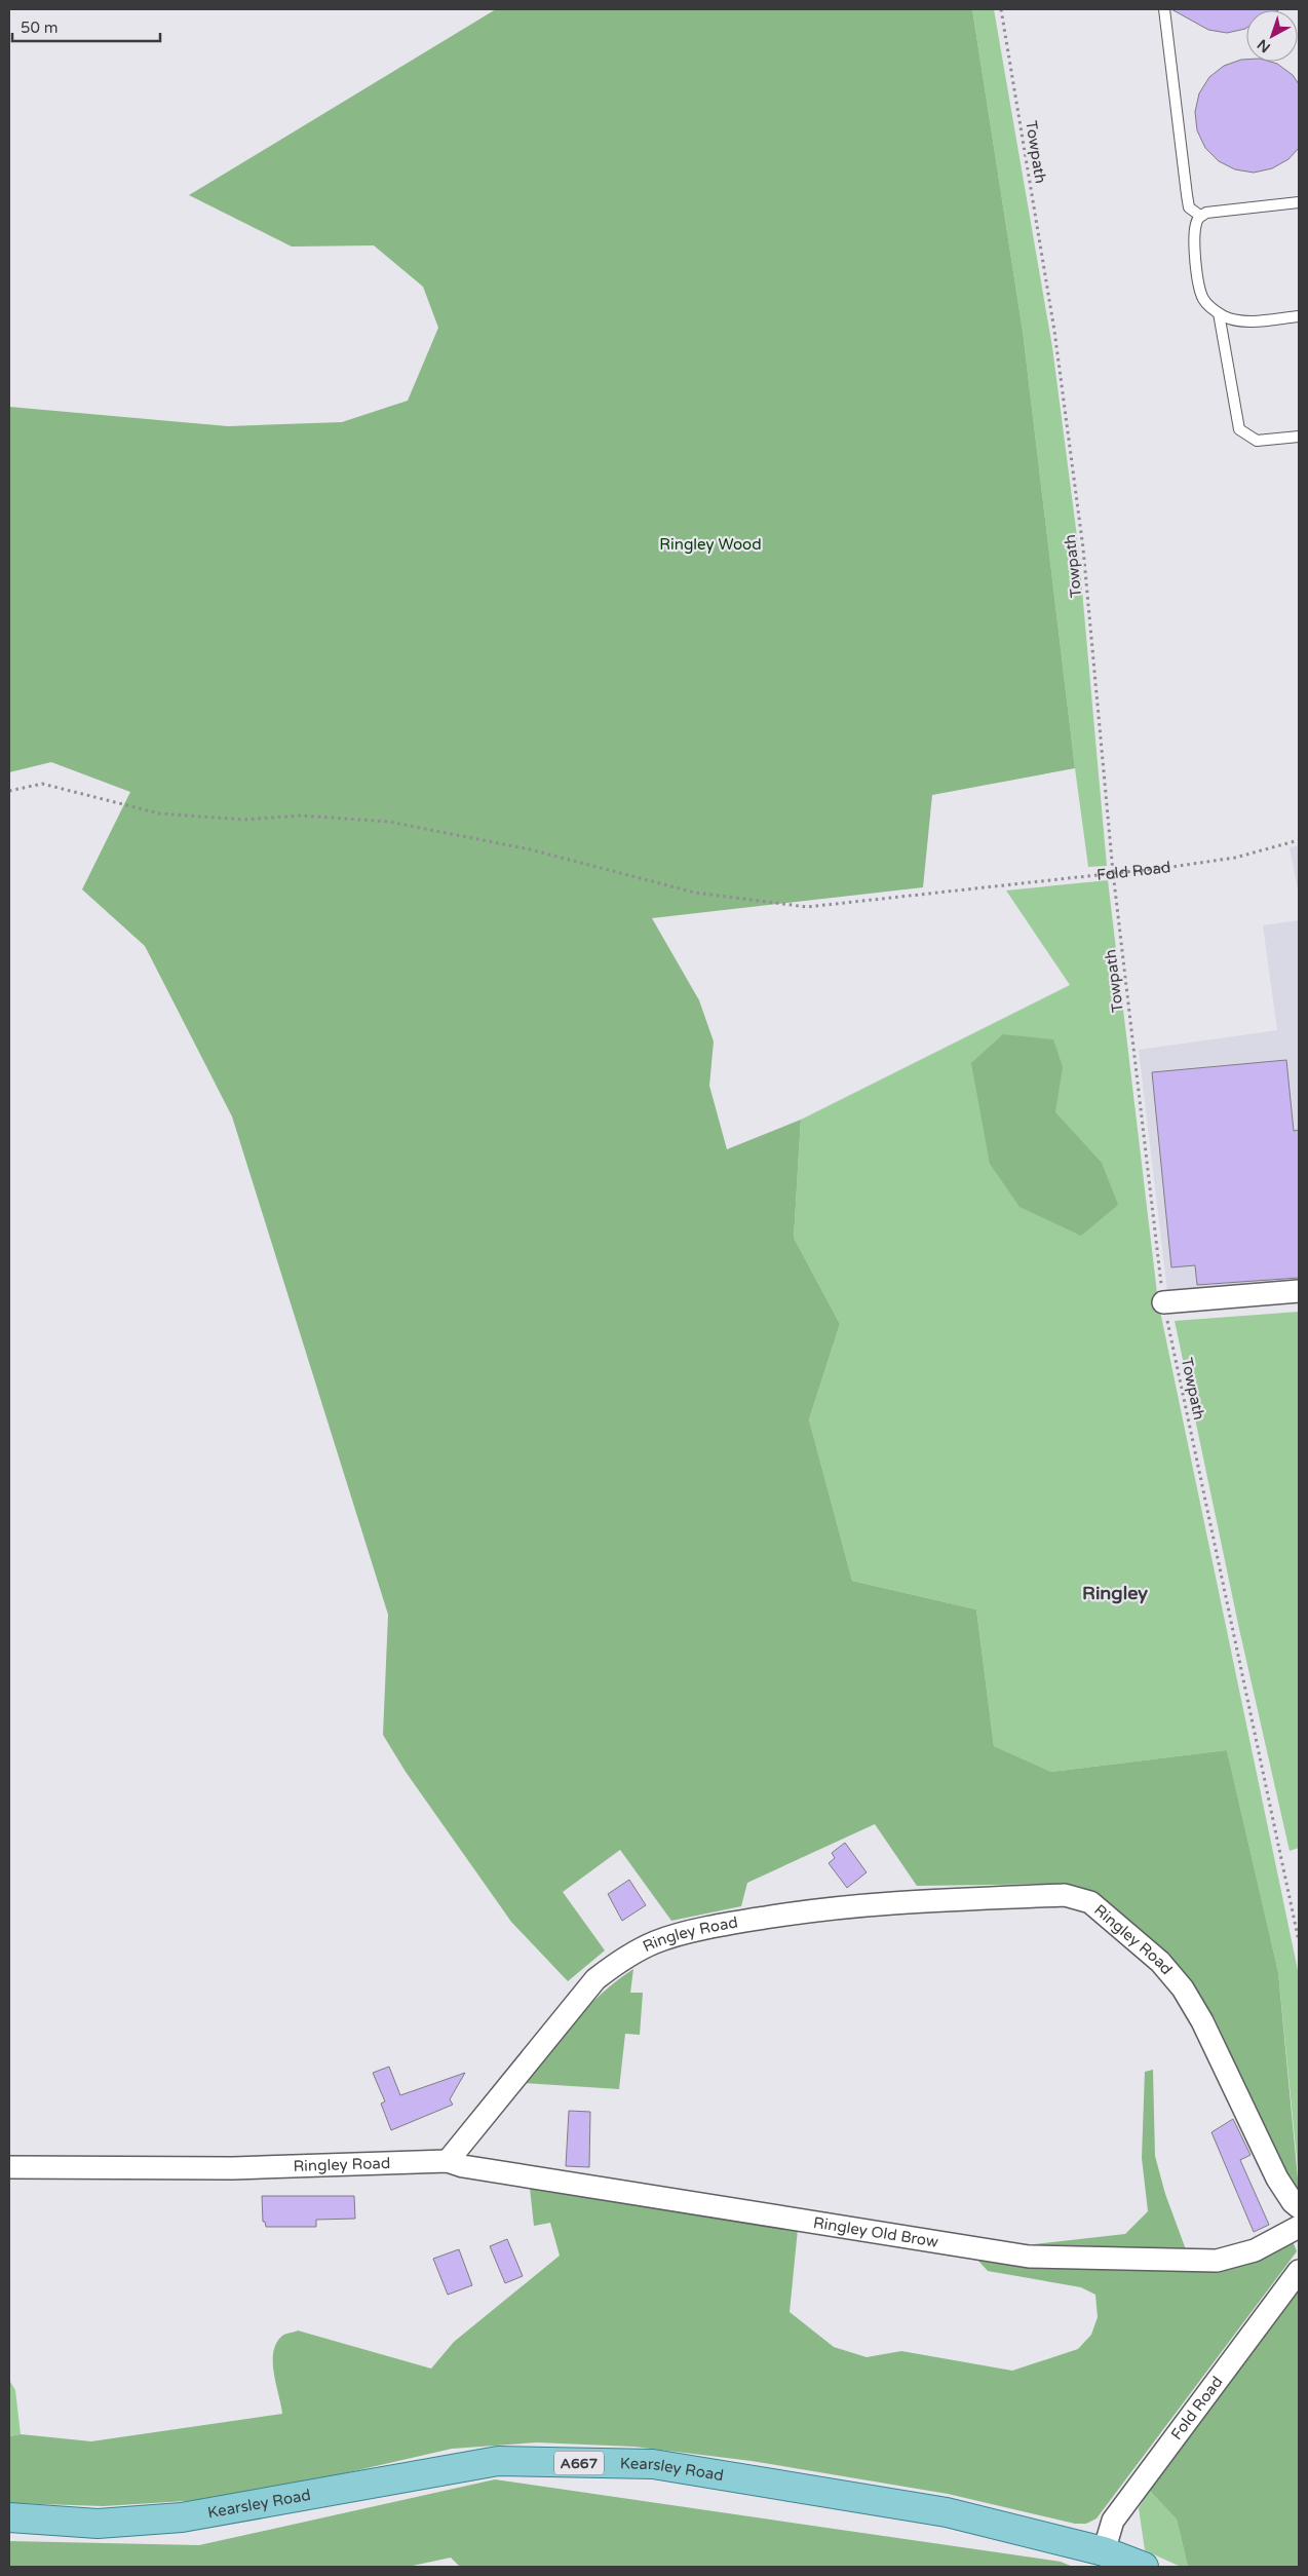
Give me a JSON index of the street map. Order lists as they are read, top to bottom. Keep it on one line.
{"streets":{"main road":["A667","Kearsley Road"],"street":["Fold Road","Ringley Road","Ringley Old Brow"],"path":["Towpath"]},"crossings":[["Towpath","Fold Road"],["Fold Road","Kearsley Road"],["Ringley Road","Ringley Old Brow"]],"districts":["Ringley"],"parks":["Ringley Wood"],"scale_bar":"50 m","north":"bottom left"}
